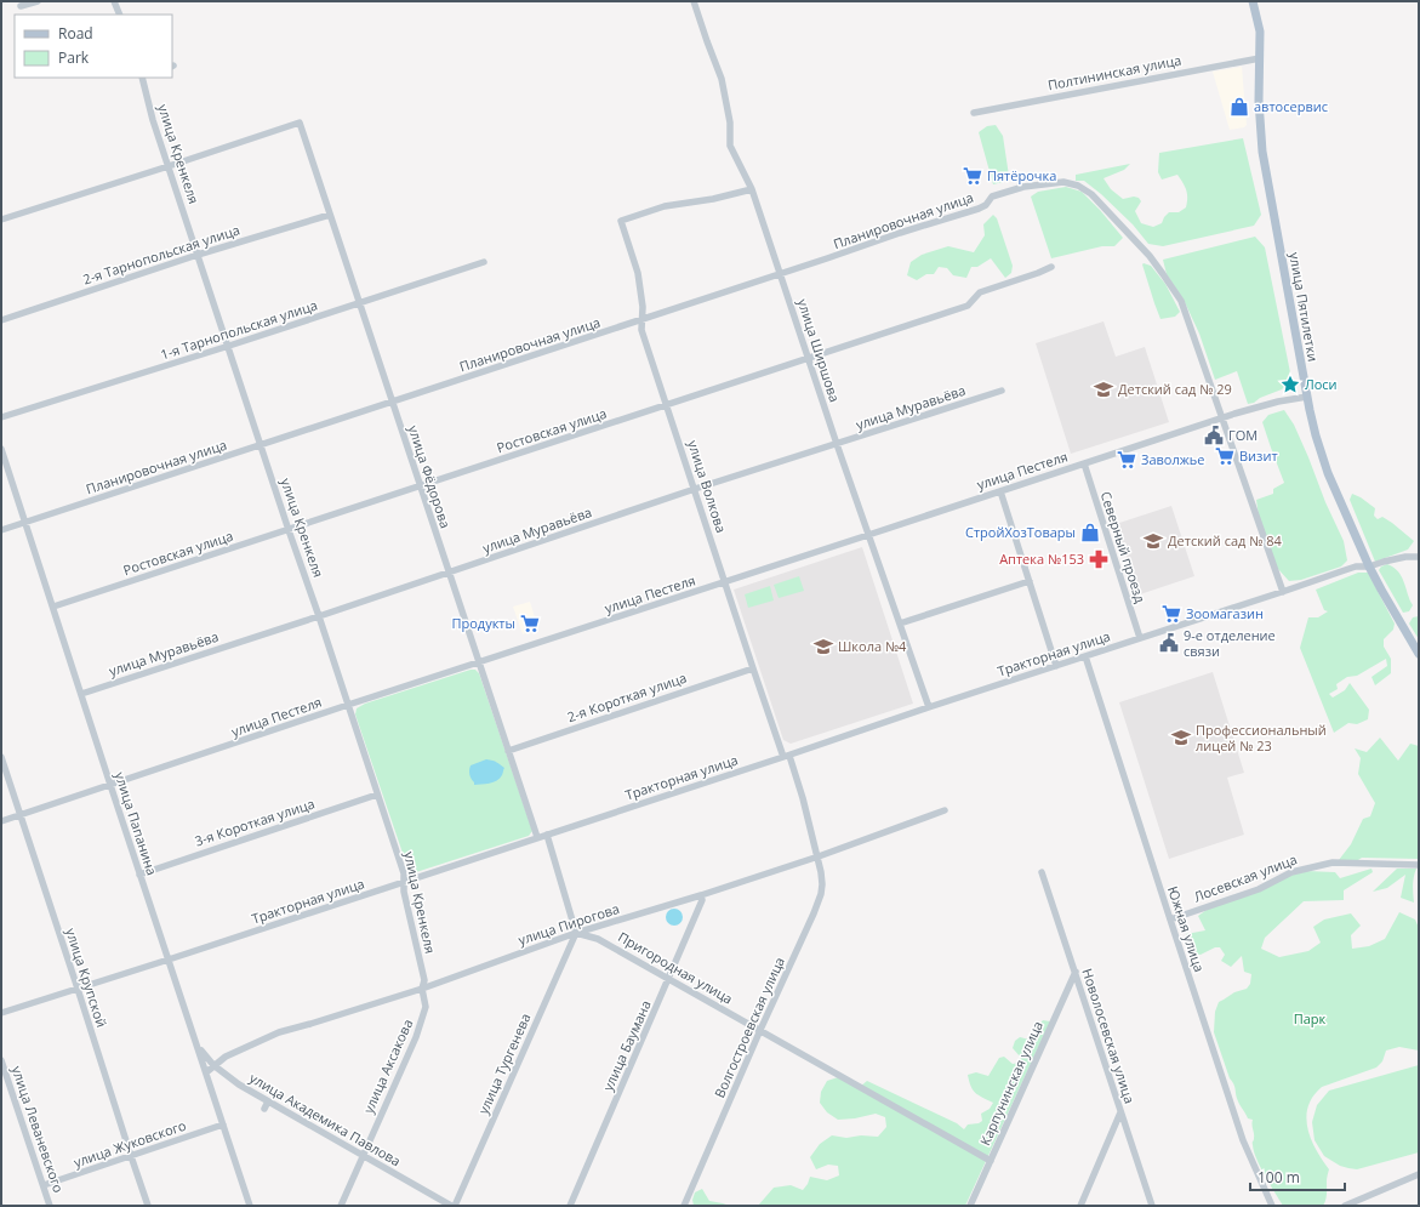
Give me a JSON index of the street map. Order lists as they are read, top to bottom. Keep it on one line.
{"streets":{"main road":["улица Пятилетки"],"street":["Полтининская улица","улица Кренкеля","Планировочная улица","2-я Тарнопольская улица","1-я Тарнопольская улица","улица Ширшова","улица Муравьёва","Ростовская улица","улица Пестеля","улица Фёдорова","улица Волкова","Северный проезд","Тракторная улица","2-я Короткая улица","3-я Короткая улица","улица Папанина","Лосевская улица","улица Пирогова","Южная улица","Пригородная улица","улица Крупской","Волгостроевская улица","Новолосевская улица","улица Баумана","улица Тургенева","улица Аксакова","Карпунинская улица","улица Академика Павлова","улица Леваневского","улица Жуковского"]},"crossings":[["Полтининская улица","улица Пятилетки"],["улица Кренкеля","Планировочная улица"],["улица Кренкеля","2-я Тарнопольская улица"],["улица Кренкеля","1-я Тарнопольская улица"],["улица Кренкеля","улица Муравьёва"],["улица Кренкеля","Ростовская улица"],["улица Кренкеля","улица Пестеля"],["улица Кренкеля","улица Фёдорова"],["улица Кренкеля","Тракторная улица"],["улица Кренкеля","3-я Короткая улица"],["улица Кренкеля","улица Пирогова"],["улица Кренкеля","улица Аксакова"],["Планировочная улица","улица Ширшова"],["Планировочная улица","улица Пестеля"],["Планировочная улица","улица Фёдорова"],["Планировочная улица","улица Волкова"],["Планировочная улица","улица Папанина"],["2-я Тарнопольская улица","улица Фёдорова"],["улица Пятилетки","улица Пестеля"],["улица Пятилетки","Тракторная улица"],["1-я Тарнопольская улица","улица Фёдорова"],["улица Ширшова","улица Муравьёва"],["улица Ширшова","Ростовская улица"],["улица Ширшова","улица Пестеля"],["улица Ширшова","улица Волкова"],["улица Ширшова","Тракторная улица"],["улица Муравьёва","улица Фёдорова"],["улица Муравьёва","улица Волкова"],["улица Муравьёва","улица Папанина"],["Ростовская улица","улица Фёдорова"],["Ростовская улица","улица Волкова"],["Ростовская улица","улица Папанина"],["улица Пестеля","улица Фёдорова"],["улица Пестеля","улица Волкова"],["улица Пестеля","Северный проезд"],["улица Пестеля","улица Папанина"],["улица Пестеля","улица Крупской"],["улица Фёдорова","Тракторная улица"],["улица Фёдорова","2-я Короткая улица"],["улица Волкова","Тракторная улица"],["улица Волкова","2-я Короткая улица"],["улица Волкова","улица Пирогова"],["улица Волкова","Волгостроевская улица"],["Северный проезд","Тракторная улица"],["Тракторная улица","улица Папанина"],["Тракторная улица","Южная улица"],["Тракторная улица","улица Крупской"],["3-я Короткая улица","улица Папанина"],["улица Папанина","улица Пирогова"],["улица Папанина","улица Академика Павлова"],["улица Папанина","улица Жуковского"],["Лосевская улица","Южная улица"],["улица Пирогова","Пригородная улица"],["улица Пирогова","Волгостроевская улица"],["улица Пирогова","улица Баумана"],["улица Пирогова","улица Тургенева"],["улица Пирогова","улица Аксакова"],["улица Пирогова","улица Академика Павлова"],["Пригородная улица","Волгостроевская улица"],["Пригородная улица","улица Баумана"],["Пригородная улица","улица Тургенева"],["Пригородная улица","Карпунинская улица"],["улица Крупской","улица Жуковского"],["Новолосевская улица","Карпунинская улица"],["улица Аксакова","улица Академика Павлова"],["улица Леваневского","улица Жуковского"]],"parks":["Парк"],"places":{"shop":["автосервис","СтройХозТовары"],"supermarket":["Пятёрочка","Визит","Заволжье","Зоомагазин","Продукты"],"place":["Лоси"],"school or university":["Детский сад № 29","Детский сад № 84","Школа №4","Профессиональный лицей № 23"],"public building":["ГОМ","9-е отделение связи"],"pharmacy":["Аптека №153"]},"legend":["Road","Park"],"scale_bar":"100 m"}
